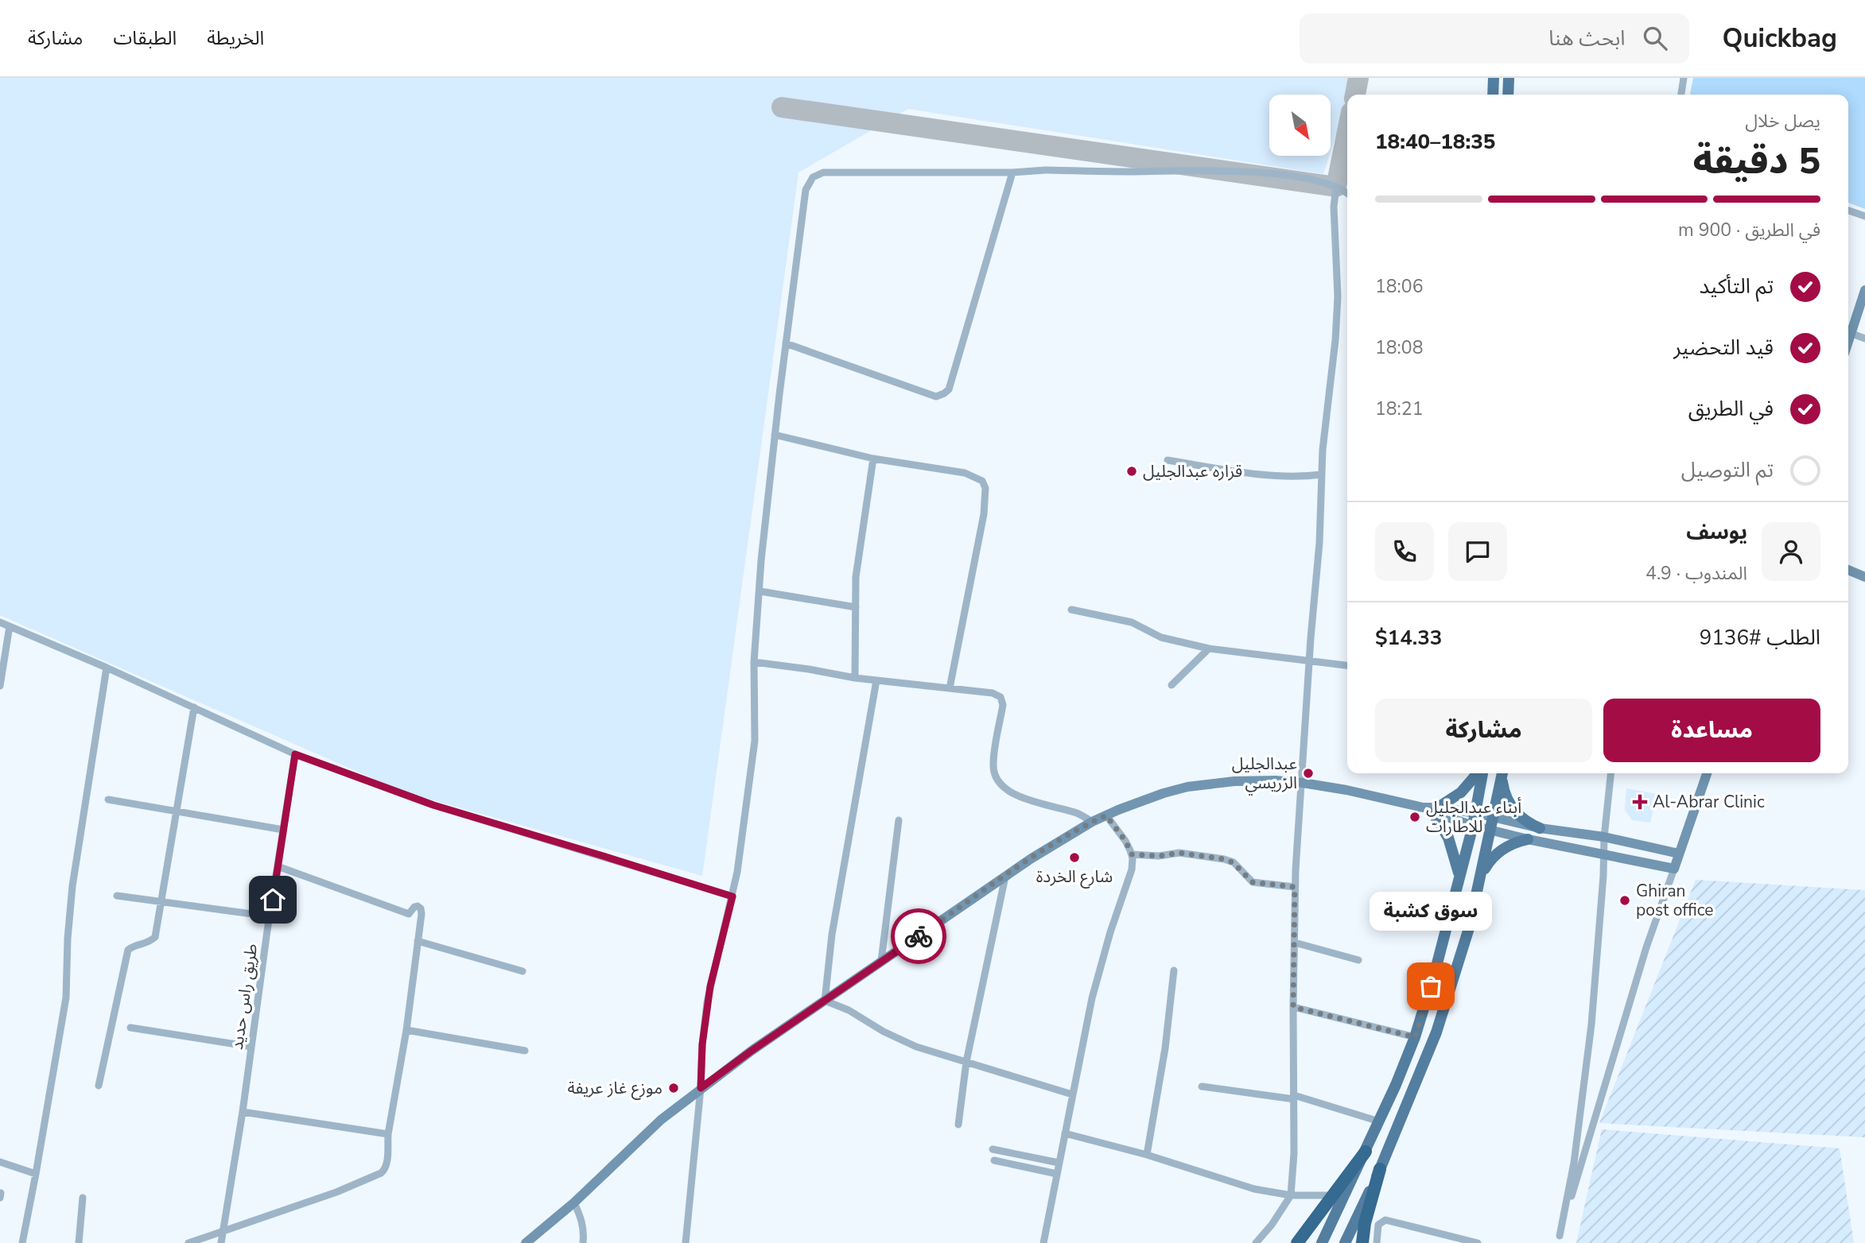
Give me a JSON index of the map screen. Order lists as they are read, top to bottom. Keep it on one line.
{"streets":{"street":["طريق راس حديد"]},"places":{"other":["قراره عبدالجليل","عبدالجليل الزريسي","أبناء عبدالجليل للاطارات","شارع الخردة","Ghiran post office","سوق كشبة","موزع غاز عريفة"],"health":["Al-Abrar Clinic"]},"north":"bottom right","page":{"header":"Quickbag","search":"ابحث هنا","nav":["الخريطة","الطبقات","مشاركة"],"heading":["5 دقيقة","يصل خلال","18:35–18:40"],"panel":["يوسف","المندوب · 4.9","الطلب #9136","$14.33"],"bar":"في الطريق · 900 m","list":[["تم التأكيد","18:06"],["قيد التحضير","18:08"],["في الطريق","18:21"],"تم التوصيل"],"buttons":["مساعدة","مشاركة"],"bubble":"سوق كشبة"}}
